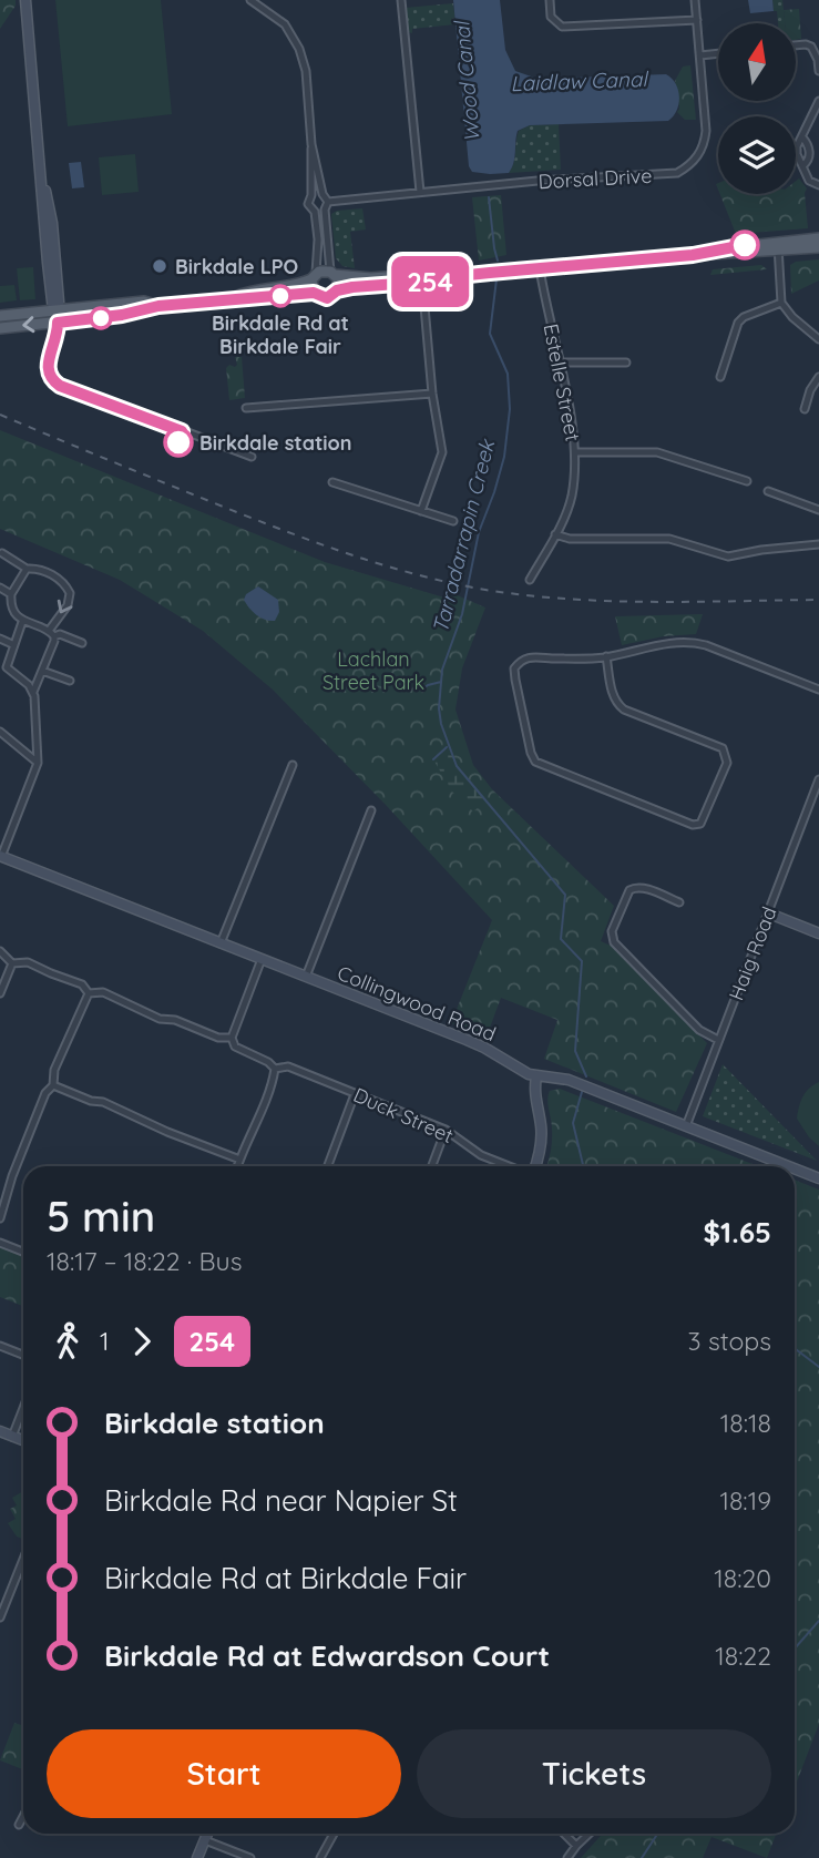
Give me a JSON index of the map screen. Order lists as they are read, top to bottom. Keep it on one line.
{"streets":{"street":["Dorsal Drive","Estelle Street","Haig Road","Collingwood Road","Duck Street"]},"crossings":[["Haig Road","Collingwood Road"]],"water":["Laidlaw Canal","Wood Canal","Tarradarrapin Creek"],"parks":["Lachlan Street Park"],"places":["Birkdale LPO","Birkdale Rd at Birkdale Fair","Birkdale station"],"lines":["bus line 254"],"north":"top","page":{"on_map":"254","heading":["5 min","18:17 – 18:22 · Bus","$1.65"],"legs":["1","254","3 stops"],"list":[{"name":"Birkdale station","value":"18:18"},{"name":"Birkdale Rd near Napier St","value":"18:19"},{"name":"Birkdale Rd at Birkdale Fair","value":"18:20"},{"name":"Birkdale Rd at Edwardson Court","value":"18:22"}],"buttons":["Start","Tickets"]}}
